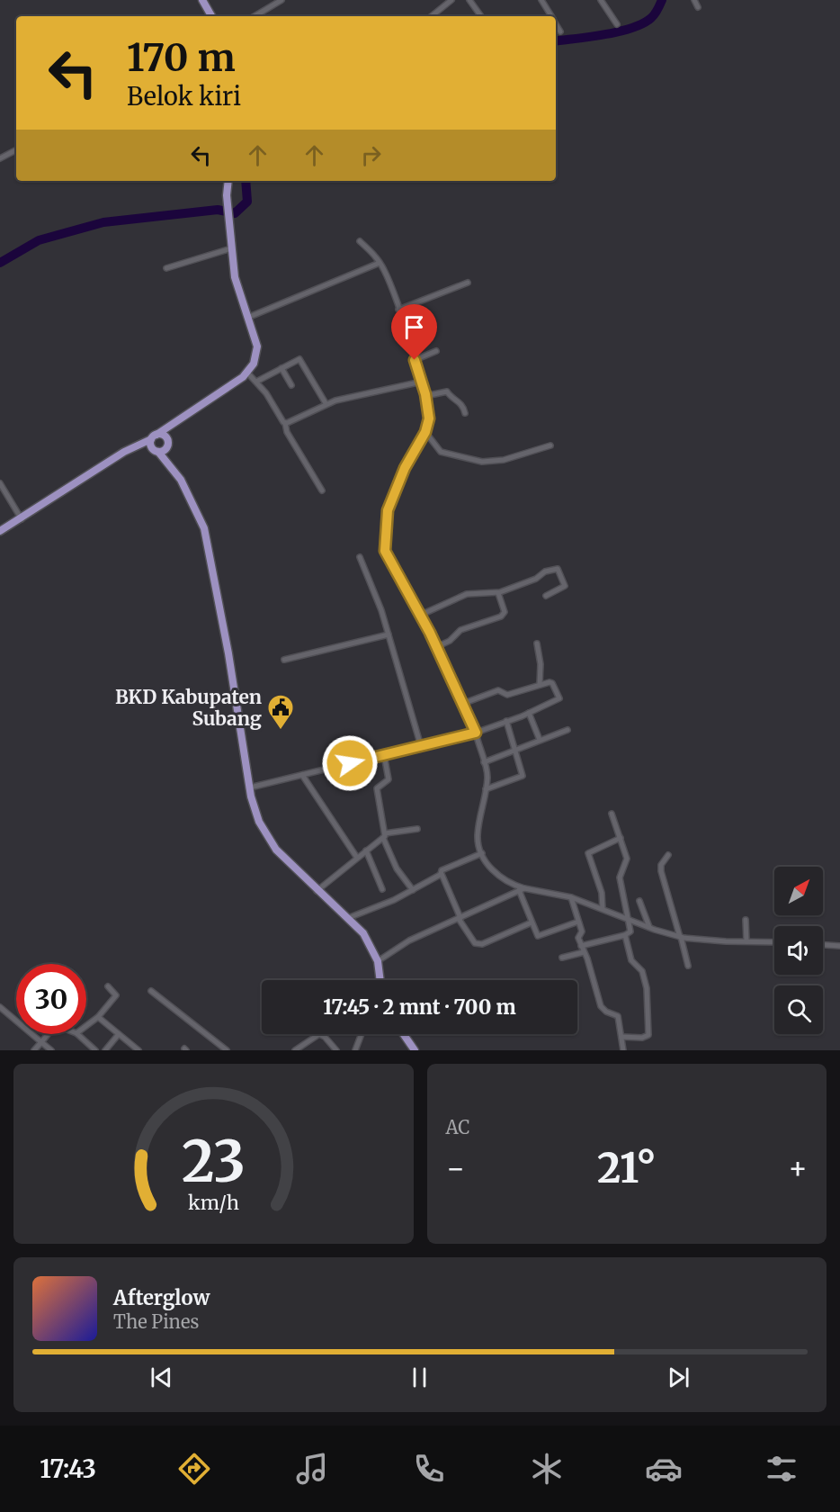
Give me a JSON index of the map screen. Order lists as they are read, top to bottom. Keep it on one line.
{"places":{"public building":["BKD Kabupaten Subang"]},"north":"top right","page":{"turn":["170 m","Belok kiri"],"limit":"30","trip":"17:45 · 2 mnt · 700 m","tile":"AC","heat":["−","21°","+"],"song":["Afterglow","The Pines"],"tabs":"17:43","gauge":["23","km/h"]}}
